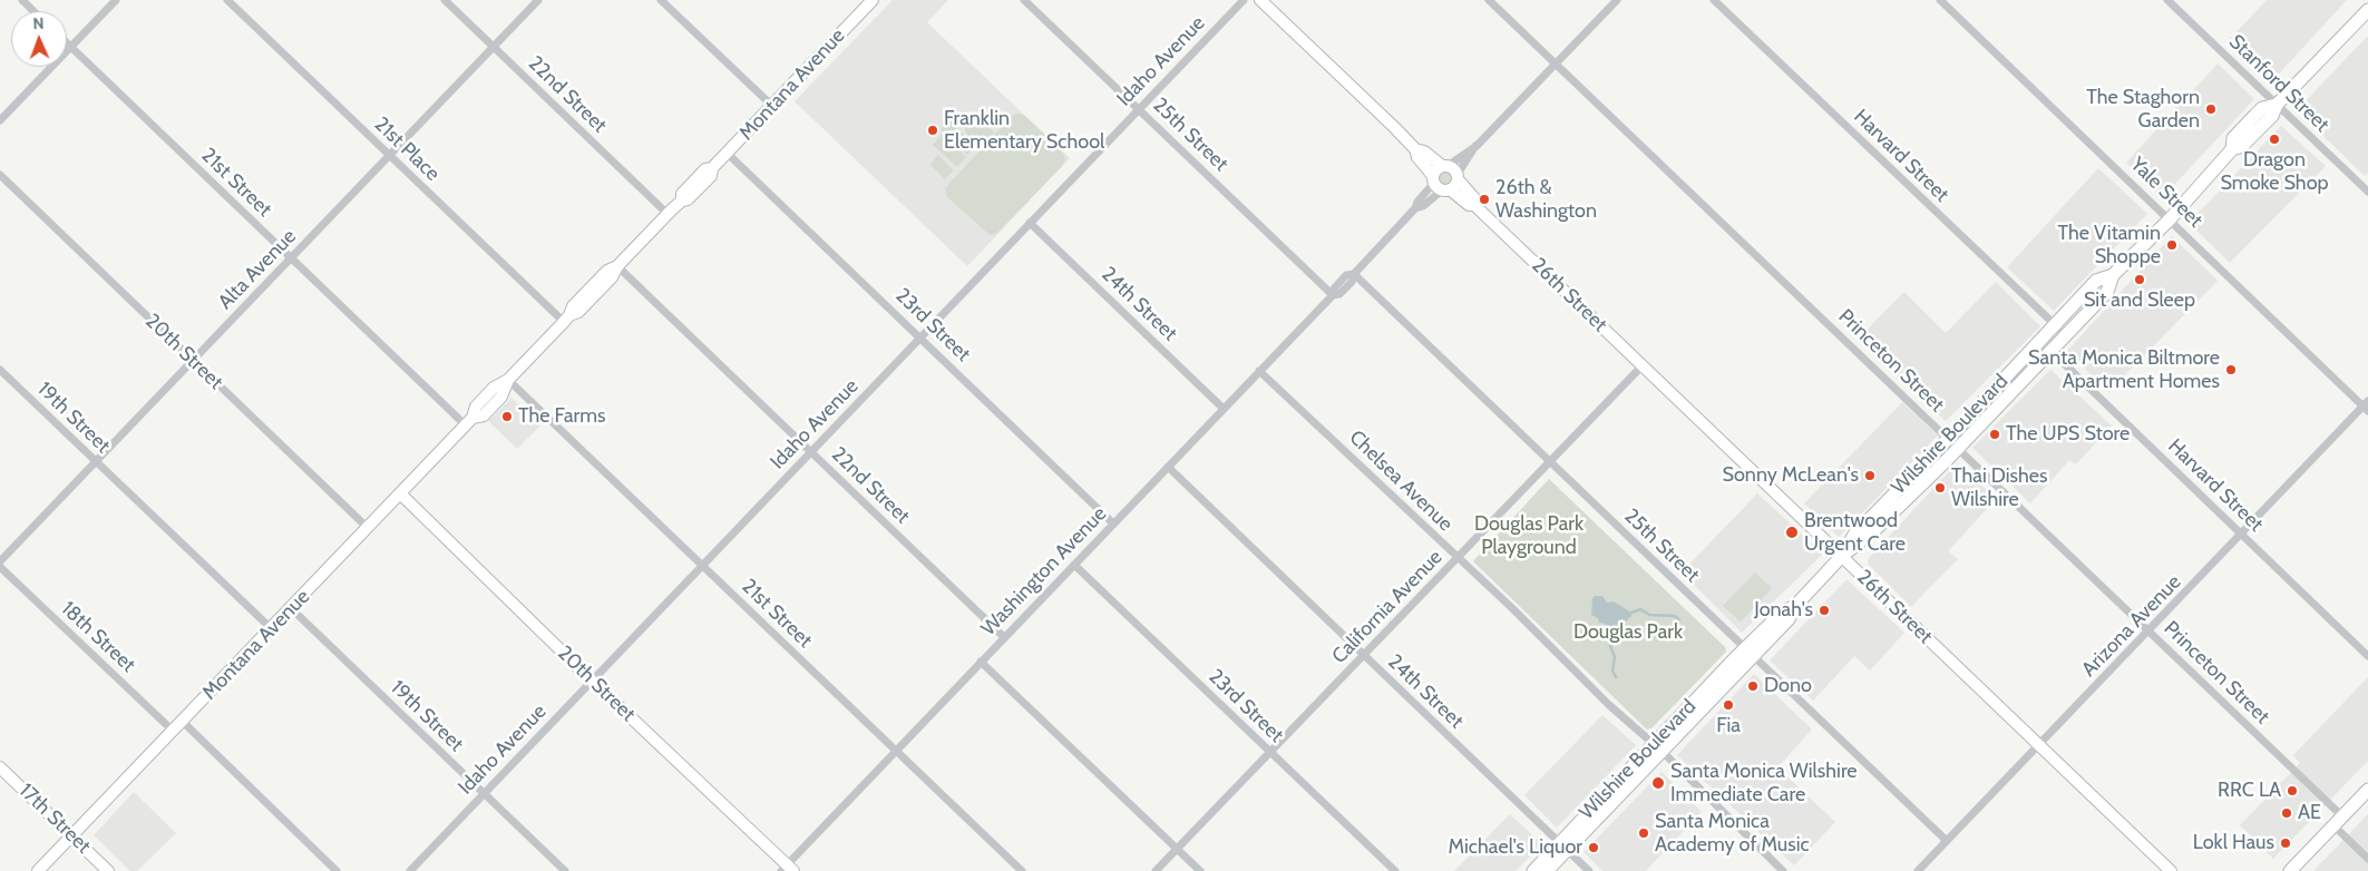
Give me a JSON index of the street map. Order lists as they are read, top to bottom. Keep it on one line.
{"streets":{"main road":["Wilshire Boulevard"],"street":["Idaho Avenue","Stanford Street","Montana Avenue","22nd Street","25th Street","21st Place","Harvard Street","21st Street","Yale Street","Alta Avenue","26th Street","24th Street","23rd Street","20th Street","Princeton Street","19th Street","Chelsea Avenue","Washington Avenue","California Avenue","Arizona Avenue","18th Street","17th Street"]},"crossings":[["Idaho Avenue","22nd Street"],["Idaho Avenue","25th Street"],["Idaho Avenue","21st Street"],["Idaho Avenue","24th Street"],["Idaho Avenue","23rd Street"],["Idaho Avenue","20th Street"],["Idaho Avenue","19th Street"],["Stanford Street","Wilshire Boulevard"],["Montana Avenue","22nd Street"],["Montana Avenue","21st Place"],["Montana Avenue","21st Street"],["Montana Avenue","23rd Street"],["Montana Avenue","20th Street"],["Montana Avenue","19th Street"],["Montana Avenue","18th Street"],["Montana Avenue","17th Street"],["22nd Street","Alta Avenue"],["22nd Street","Washington Avenue"],["25th Street","Wilshire Boulevard"],["25th Street","Washington Avenue"],["25th Street","California Avenue"],["25th Street","Arizona Avenue"],["21st Place","Alta Avenue"],["Harvard Street","Wilshire Boulevard"],["Harvard Street","Arizona Avenue"],["21st Street","Alta Avenue"],["21st Street","Washington Avenue"],["Yale Street","Wilshire Boulevard"],["Yale Street","Arizona Avenue"],["Alta Avenue","20th Street"],["Alta Avenue","19th Street"],["26th Street","Wilshire Boulevard"],["26th Street","Washington Avenue"],["26th Street","California Avenue"],["26th Street","Arizona Avenue"],["24th Street","Wilshire Boulevard"],["24th Street","Washington Avenue"],["24th Street","California Avenue"],["23rd Street","Washington Avenue"],["23rd Street","California Avenue"],["20th Street","Washington Avenue"],["Princeton Street","Wilshire Boulevard"],["Princeton Street","Arizona Avenue"],["Wilshire Boulevard","Chelsea Avenue"],["Chelsea Avenue","Washington Avenue"],["Chelsea Avenue","California Avenue"]],"parks":["Douglas Park Playground","Douglas Park"],"places":["The Staghorn Garden","Franklin Elementary School","Dragon Smoke Shop","26th & Washington","The Vitamin Shoppe","Sit and Sleep","Santa Monica Biltmore Apartment Homes","The Farms","The UPS Store","Sonny McLean's","Thai Dishes Wilshire","Brentwood Urgent Care","Jonah's","Dono","Fia","Santa Monica Wilshire Immediate Care","RRC LA","AE","Santa Monica Academy of Music","Lokl Haus","Michael's Liquor"],"north":"top"}
